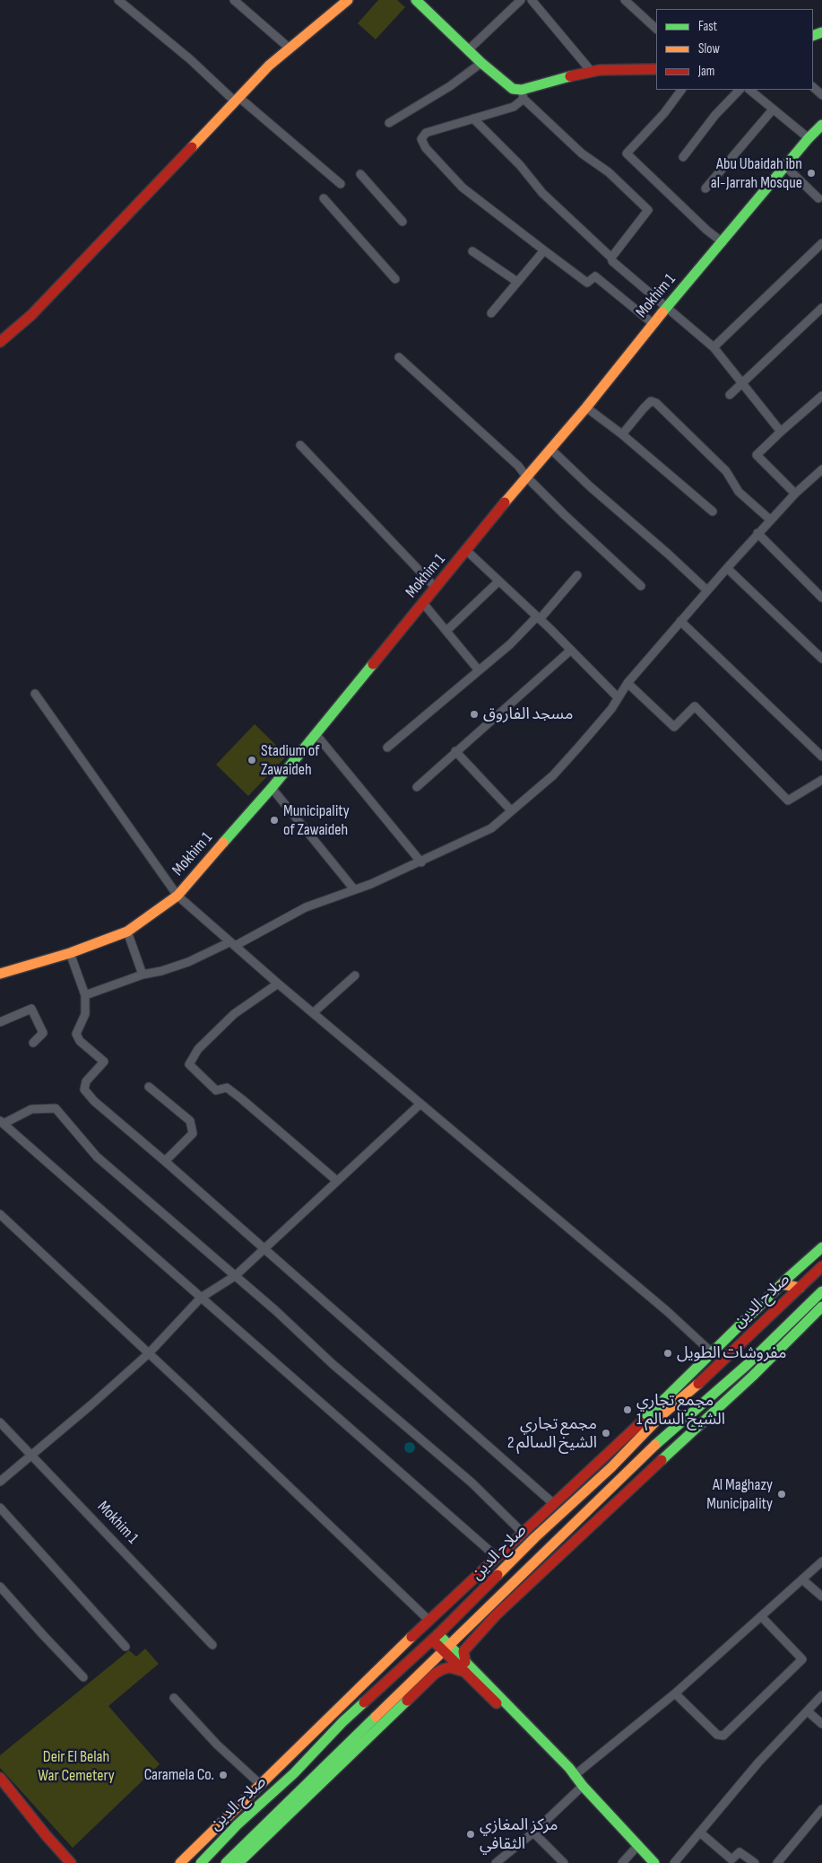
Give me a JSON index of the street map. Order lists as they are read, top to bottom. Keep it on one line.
{"streets":{"main road":["Mokhim 1","صلاح الدين"]},"parks":["Deir El Belah War Cemetery"],"places":["Abu Ubaidah ibn al-Jarrah Mosque","مسجد الفاروق","Stadium of Zawaideh","Municipality of Zawaideh","مفروشات الطويل","مجمع تجاري الشيخ السالم 1","مجمع تجاري الشيخ السالم 2","Al Maghazy Municipality","Caramela Co.","مركز المغازي الثقافي"],"legend":["Fast","Slow","Jam"]}
